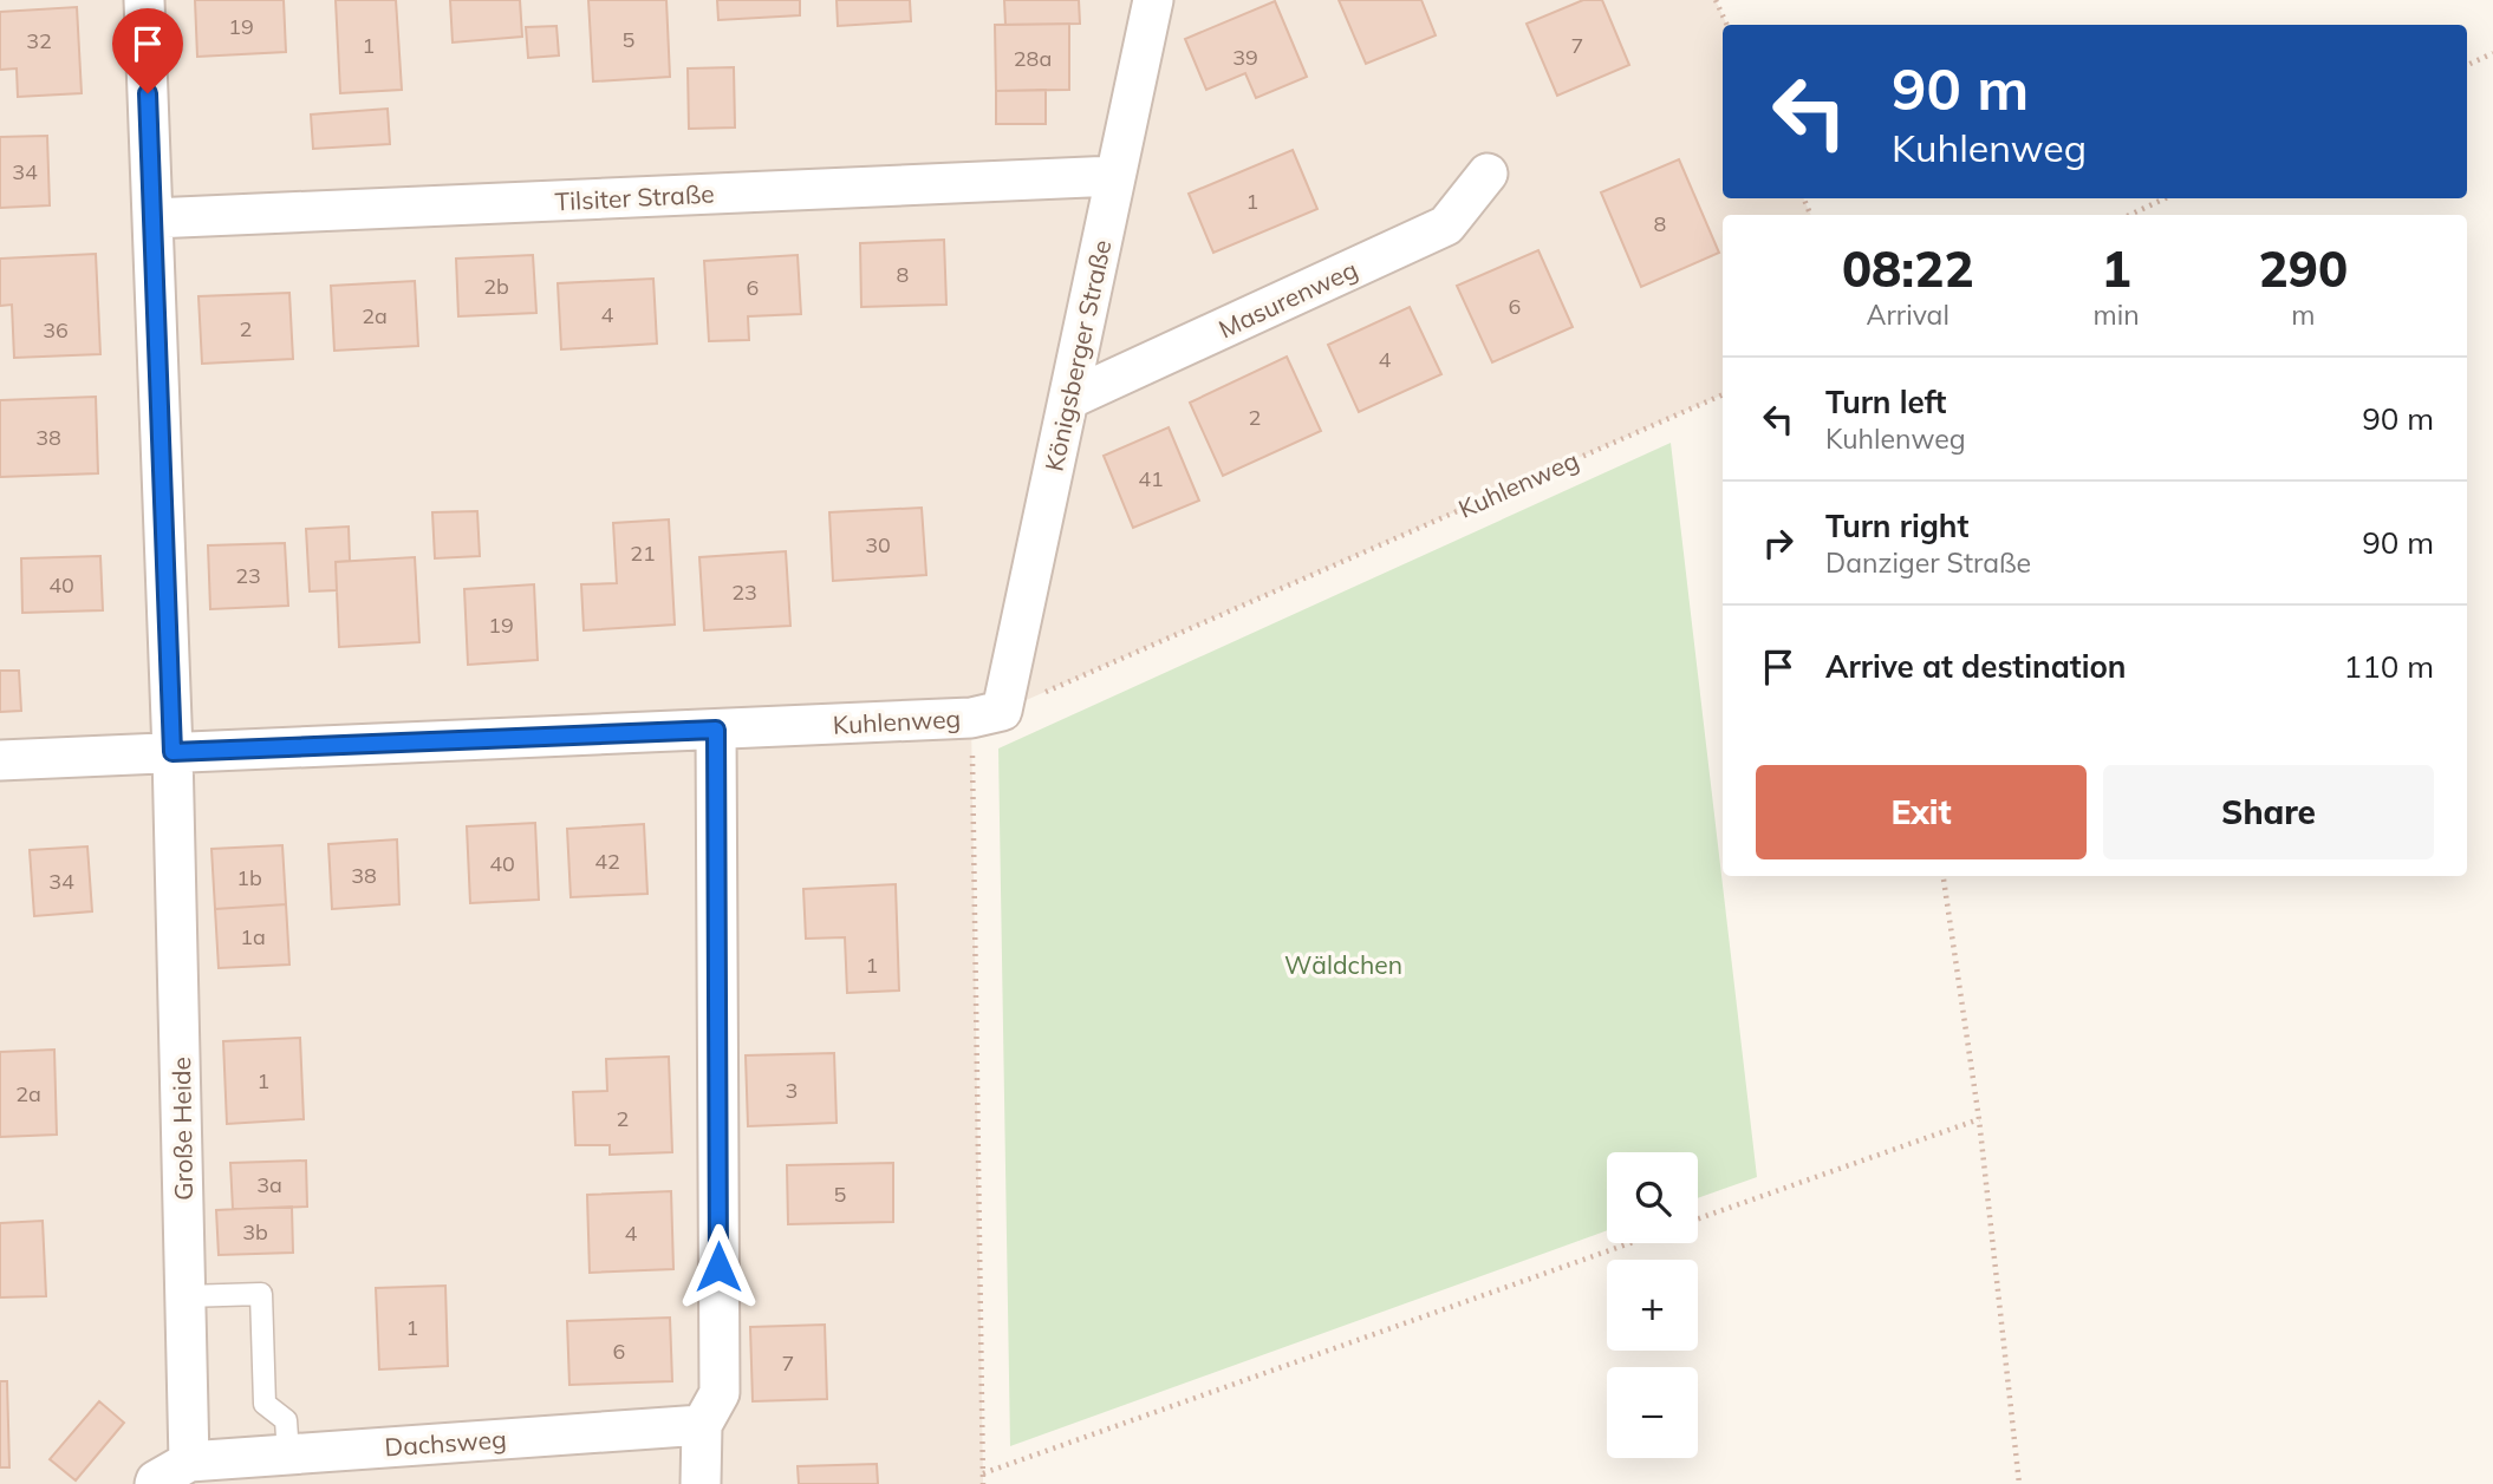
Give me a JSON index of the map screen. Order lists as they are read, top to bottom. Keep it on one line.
{"streets":{"street":["Tilsiter Straße","Masurenweg","Königsberger Straße","Kuhlenweg","Große Heide","Dachsweg"]},"crossings":[["Tilsiter Straße","Königsberger Straße"],["Tilsiter Straße","Große Heide"],["Masurenweg","Königsberger Straße"],["Königsberger Straße","Kuhlenweg"],["Kuhlenweg","Große Heide"],["Große Heide","Dachsweg"]],"parks":["Wäldchen"],"house_numbers":["19","5","32","1","7","39","28a","34","1","8","8","2b","6","6","4","2a","2","36","4","2","38","41","30","21","23","40","23","19","42","40","38","1b","34","1a","1","1","3","2a","2","3a","5","3b","4","1","6","7"],"page":{"turn":["90 m","Kuhlenweg"],"eta":["08:22","Arrival","1","min","290","m"],"list":[{"name":"Turn left","note":"Kuhlenweg","value":"90 m"},{"name":"Turn right","note":"Danziger Straße","value":"90 m"},{"name":"Arrive at destination","value":"110 m"}],"buttons":["Exit","Share"],"map_buttons":["+","−"]}}
